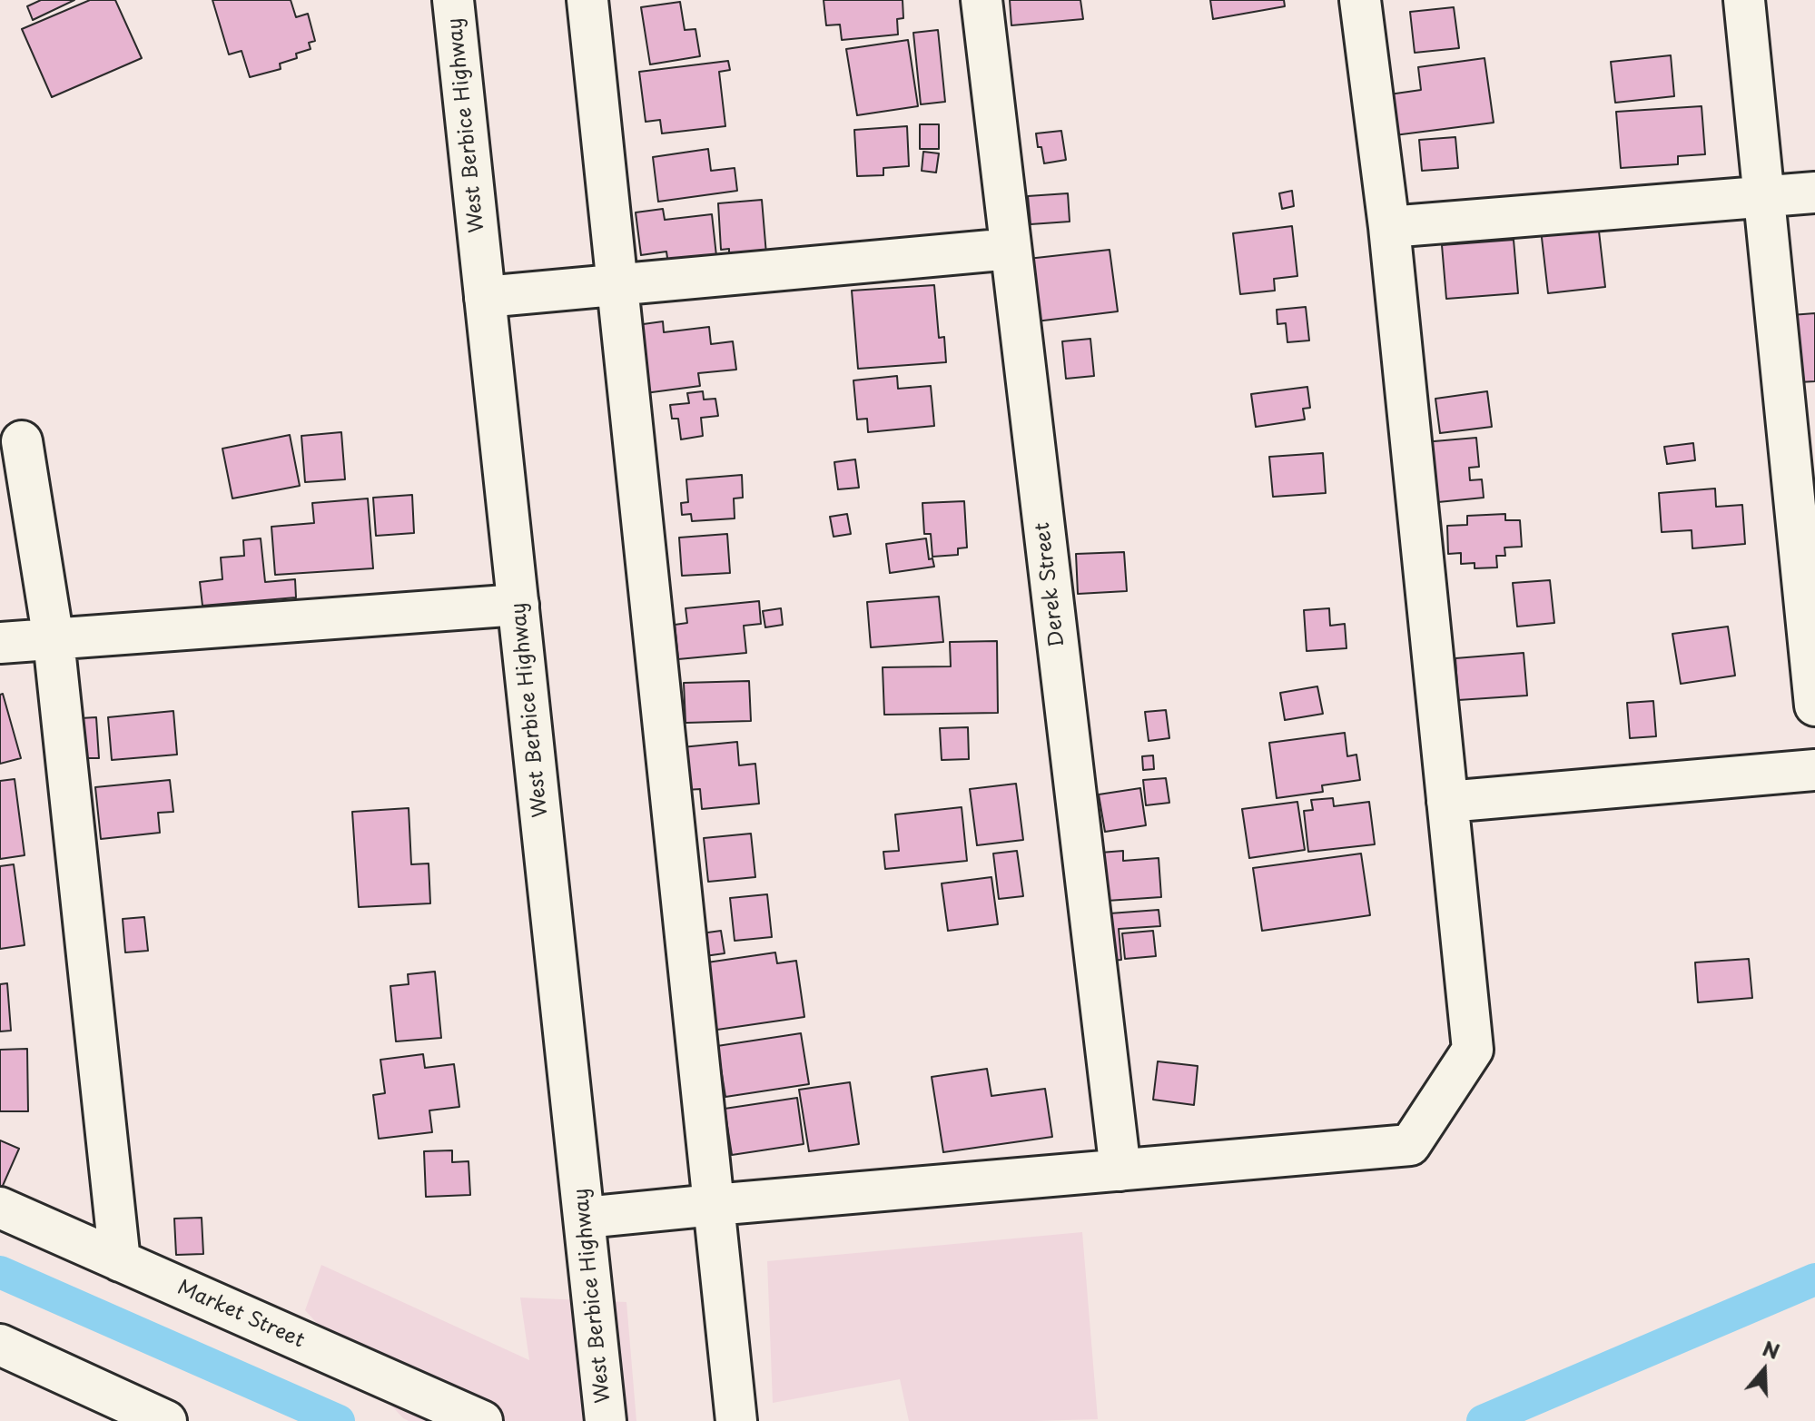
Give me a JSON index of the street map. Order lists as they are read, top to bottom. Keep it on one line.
{"streets":{"street":["West Berbice Highway","Derek Street","Market Street"]},"north":"top"}
